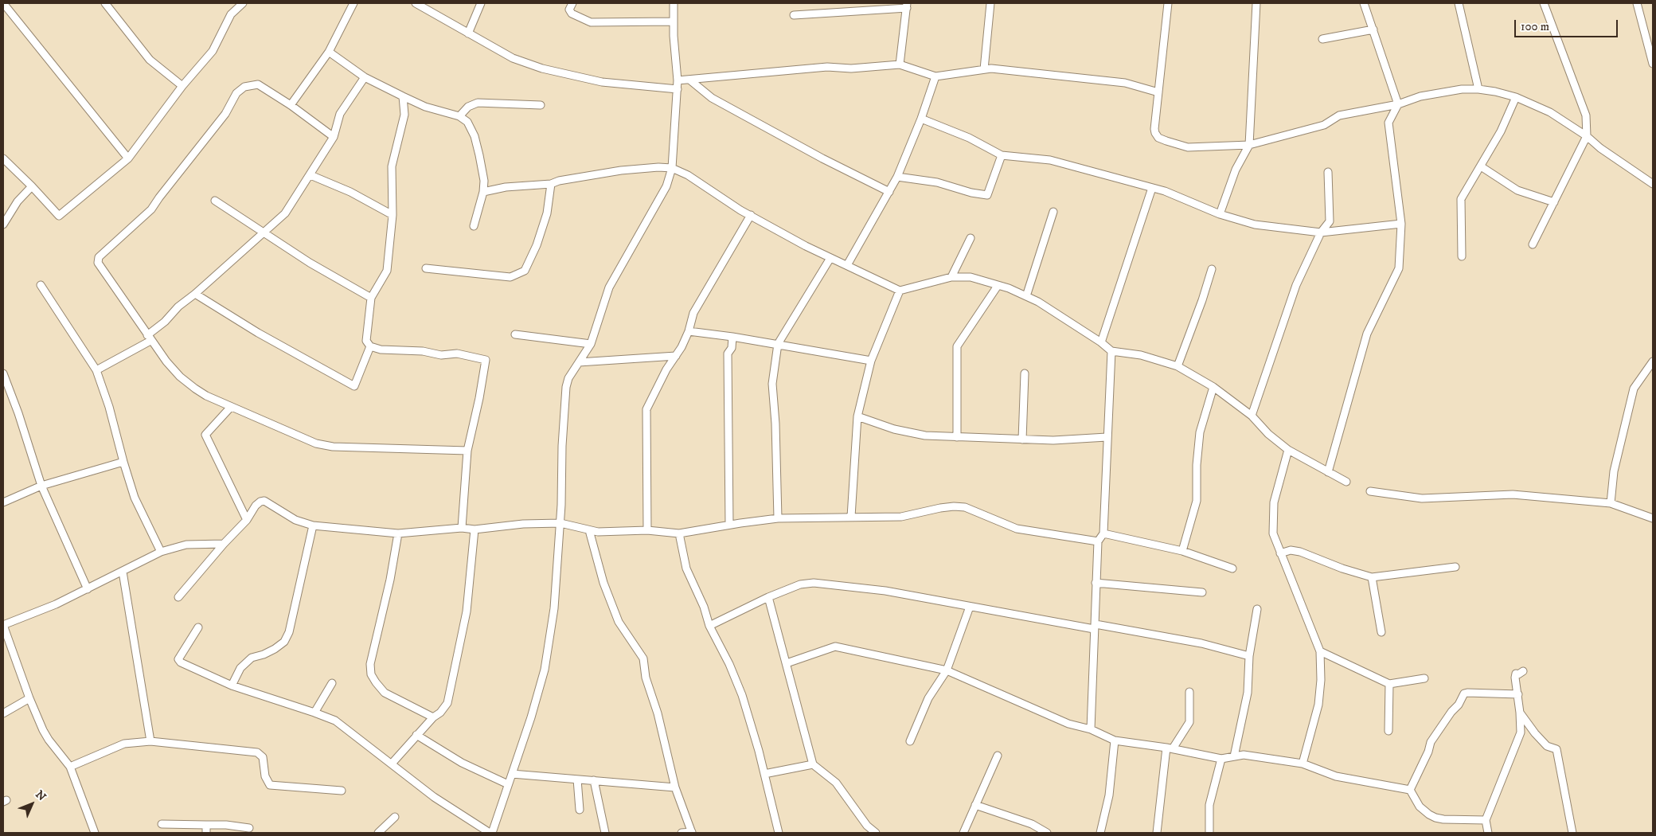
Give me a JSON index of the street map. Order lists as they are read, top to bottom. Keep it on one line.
{"scale_bar":"100 m","north":"top right"}
